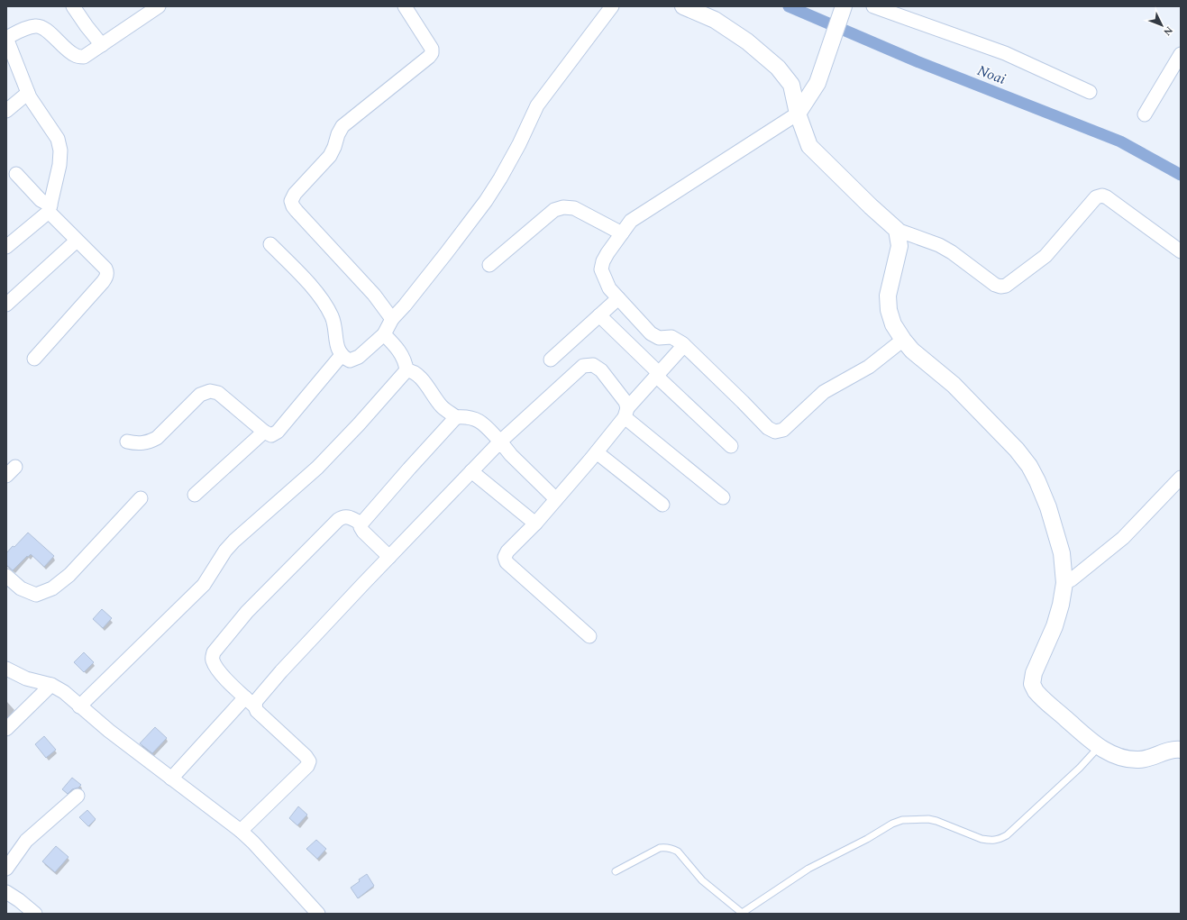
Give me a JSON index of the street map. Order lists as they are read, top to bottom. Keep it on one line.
{"water":["Noai"],"north":"bottom right"}
